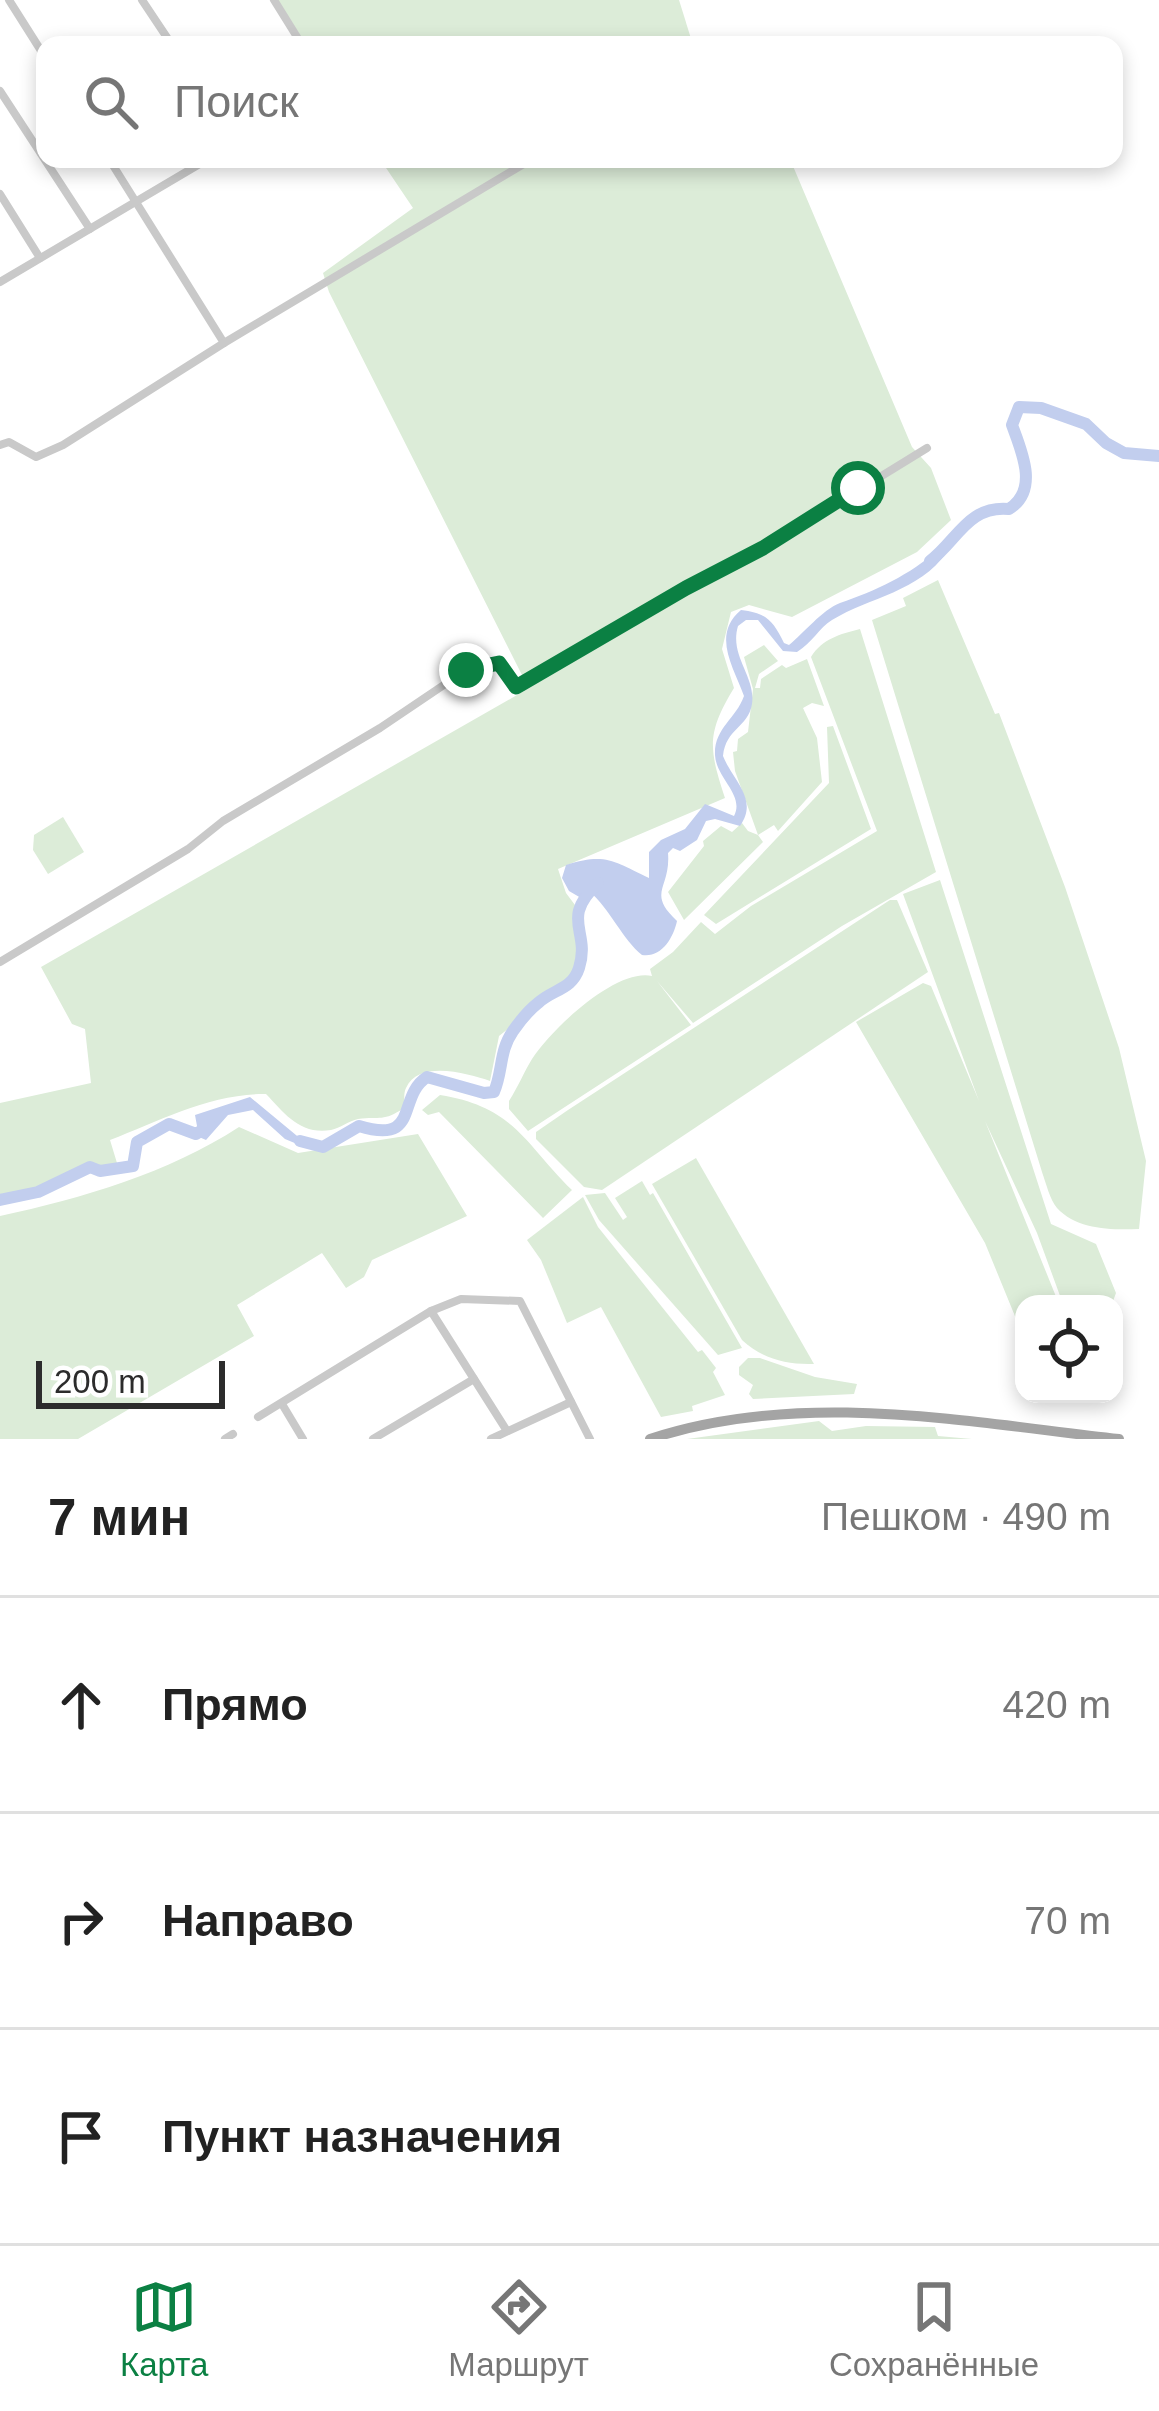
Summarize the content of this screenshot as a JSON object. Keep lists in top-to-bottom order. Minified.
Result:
{"scale_bar":"200 m","page":{"search":"Поиск","scale":"200 m","heading":["7 мин","Пешком · 490 m"],"list":[["Прямо","420 m"],["Направо","70 m"],"Пункт назначения"],"nav":["Карта","Маршрут","Сохранённые"]}}
